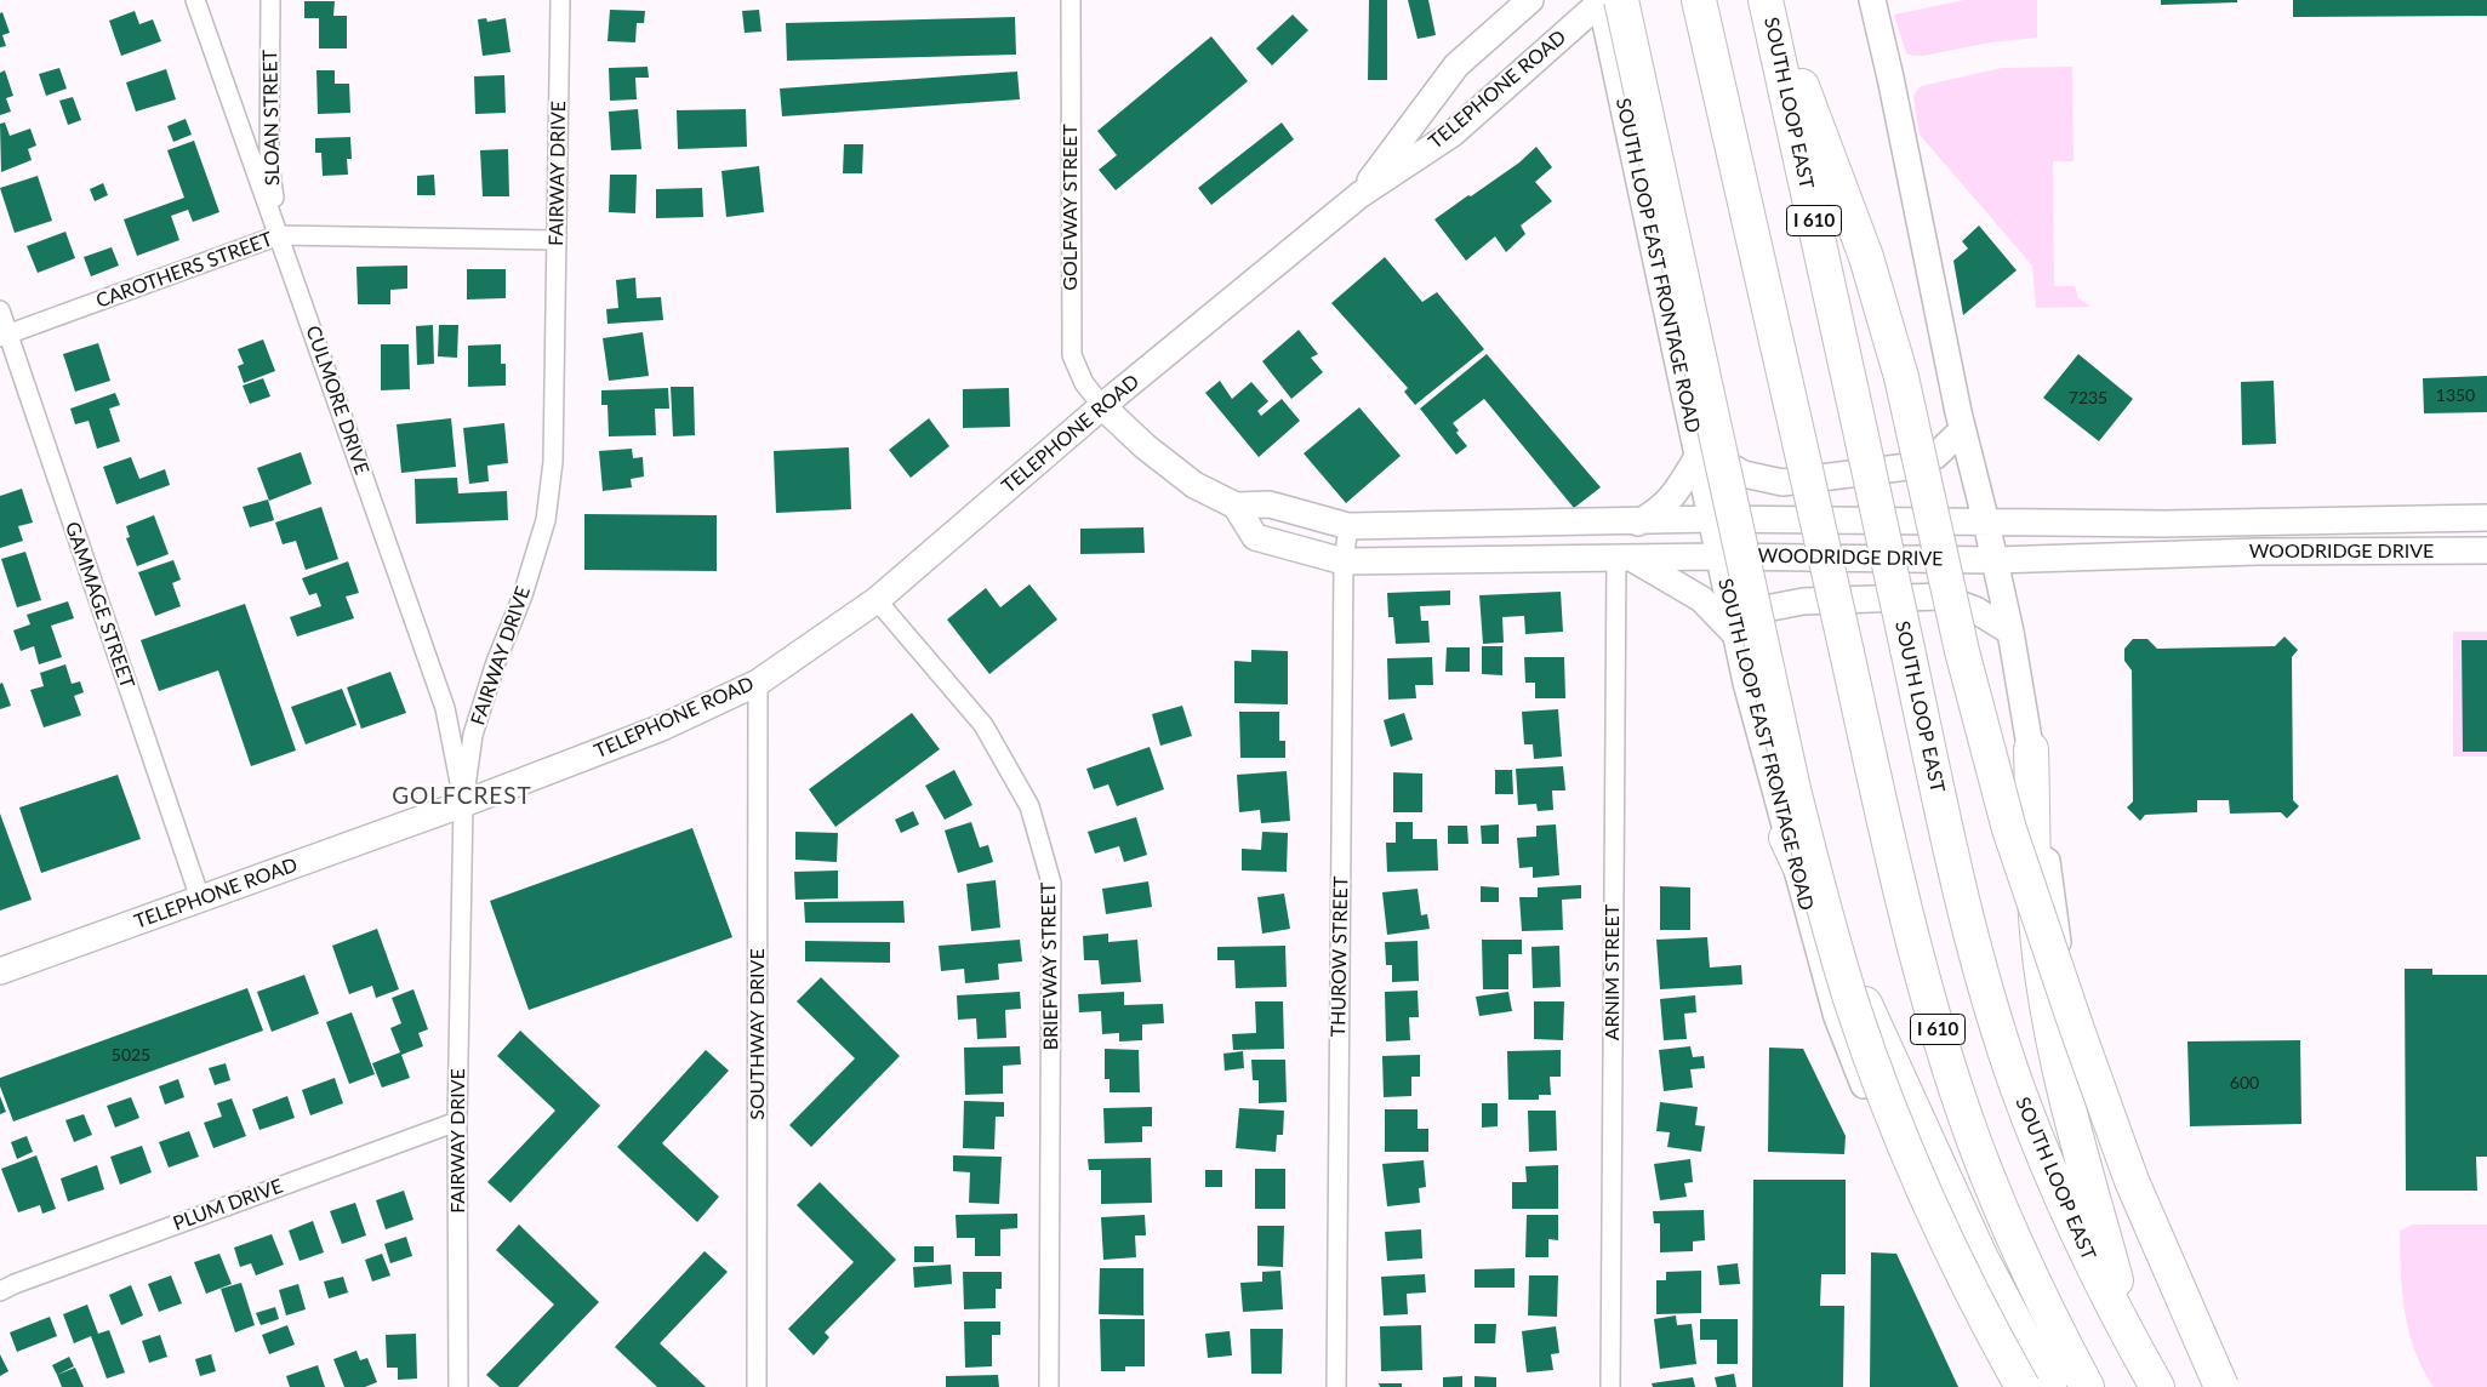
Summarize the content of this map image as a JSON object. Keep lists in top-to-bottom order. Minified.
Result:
{"streets":{"highway":["SOUTH LOOP EAST","I 610"],"main road":["TELEPHONE ROAD","SOUTH LOOP EAST FRONTAGE ROAD","WOODRIDGE DRIVE"],"street":["SLOAN STREET","FAIRWAY DRIVE","GOLFWAY STREET","CAROTHERS STREET","CULMORE DRIVE","GAMMAGE STREET","THUROW STREET","BRIEFWAY STREET","ARNIM STREET","SOUTHWAY DRIVE","PLUM DRIVE"]},"crossings":[["TELEPHONE ROAD","FAIRWAY DRIVE"],["TELEPHONE ROAD","GOLFWAY STREET"],["TELEPHONE ROAD","SOUTH LOOP EAST FRONTAGE ROAD"],["TELEPHONE ROAD","CULMORE DRIVE"],["TELEPHONE ROAD","WOODRIDGE DRIVE"],["TELEPHONE ROAD","GAMMAGE STREET"],["TELEPHONE ROAD","BRIEFWAY STREET"],["TELEPHONE ROAD","SOUTHWAY DRIVE"],["SLOAN STREET","CAROTHERS STREET"],["SLOAN STREET","CULMORE DRIVE"],["FAIRWAY DRIVE","CAROTHERS STREET"],["FAIRWAY DRIVE","CULMORE DRIVE"],["FAIRWAY DRIVE","PLUM DRIVE"],["GOLFWAY STREET","WOODRIDGE DRIVE"],["SOUTH LOOP EAST FRONTAGE ROAD","WOODRIDGE DRIVE"],["CAROTHERS STREET","CULMORE DRIVE"],["CAROTHERS STREET","GAMMAGE STREET"],["WOODRIDGE DRIVE","THUROW STREET"],["WOODRIDGE DRIVE","ARNIM STREET"]],"districts":["GOLFCREST"],"house_numbers":["1350","7235","5025","600"]}
